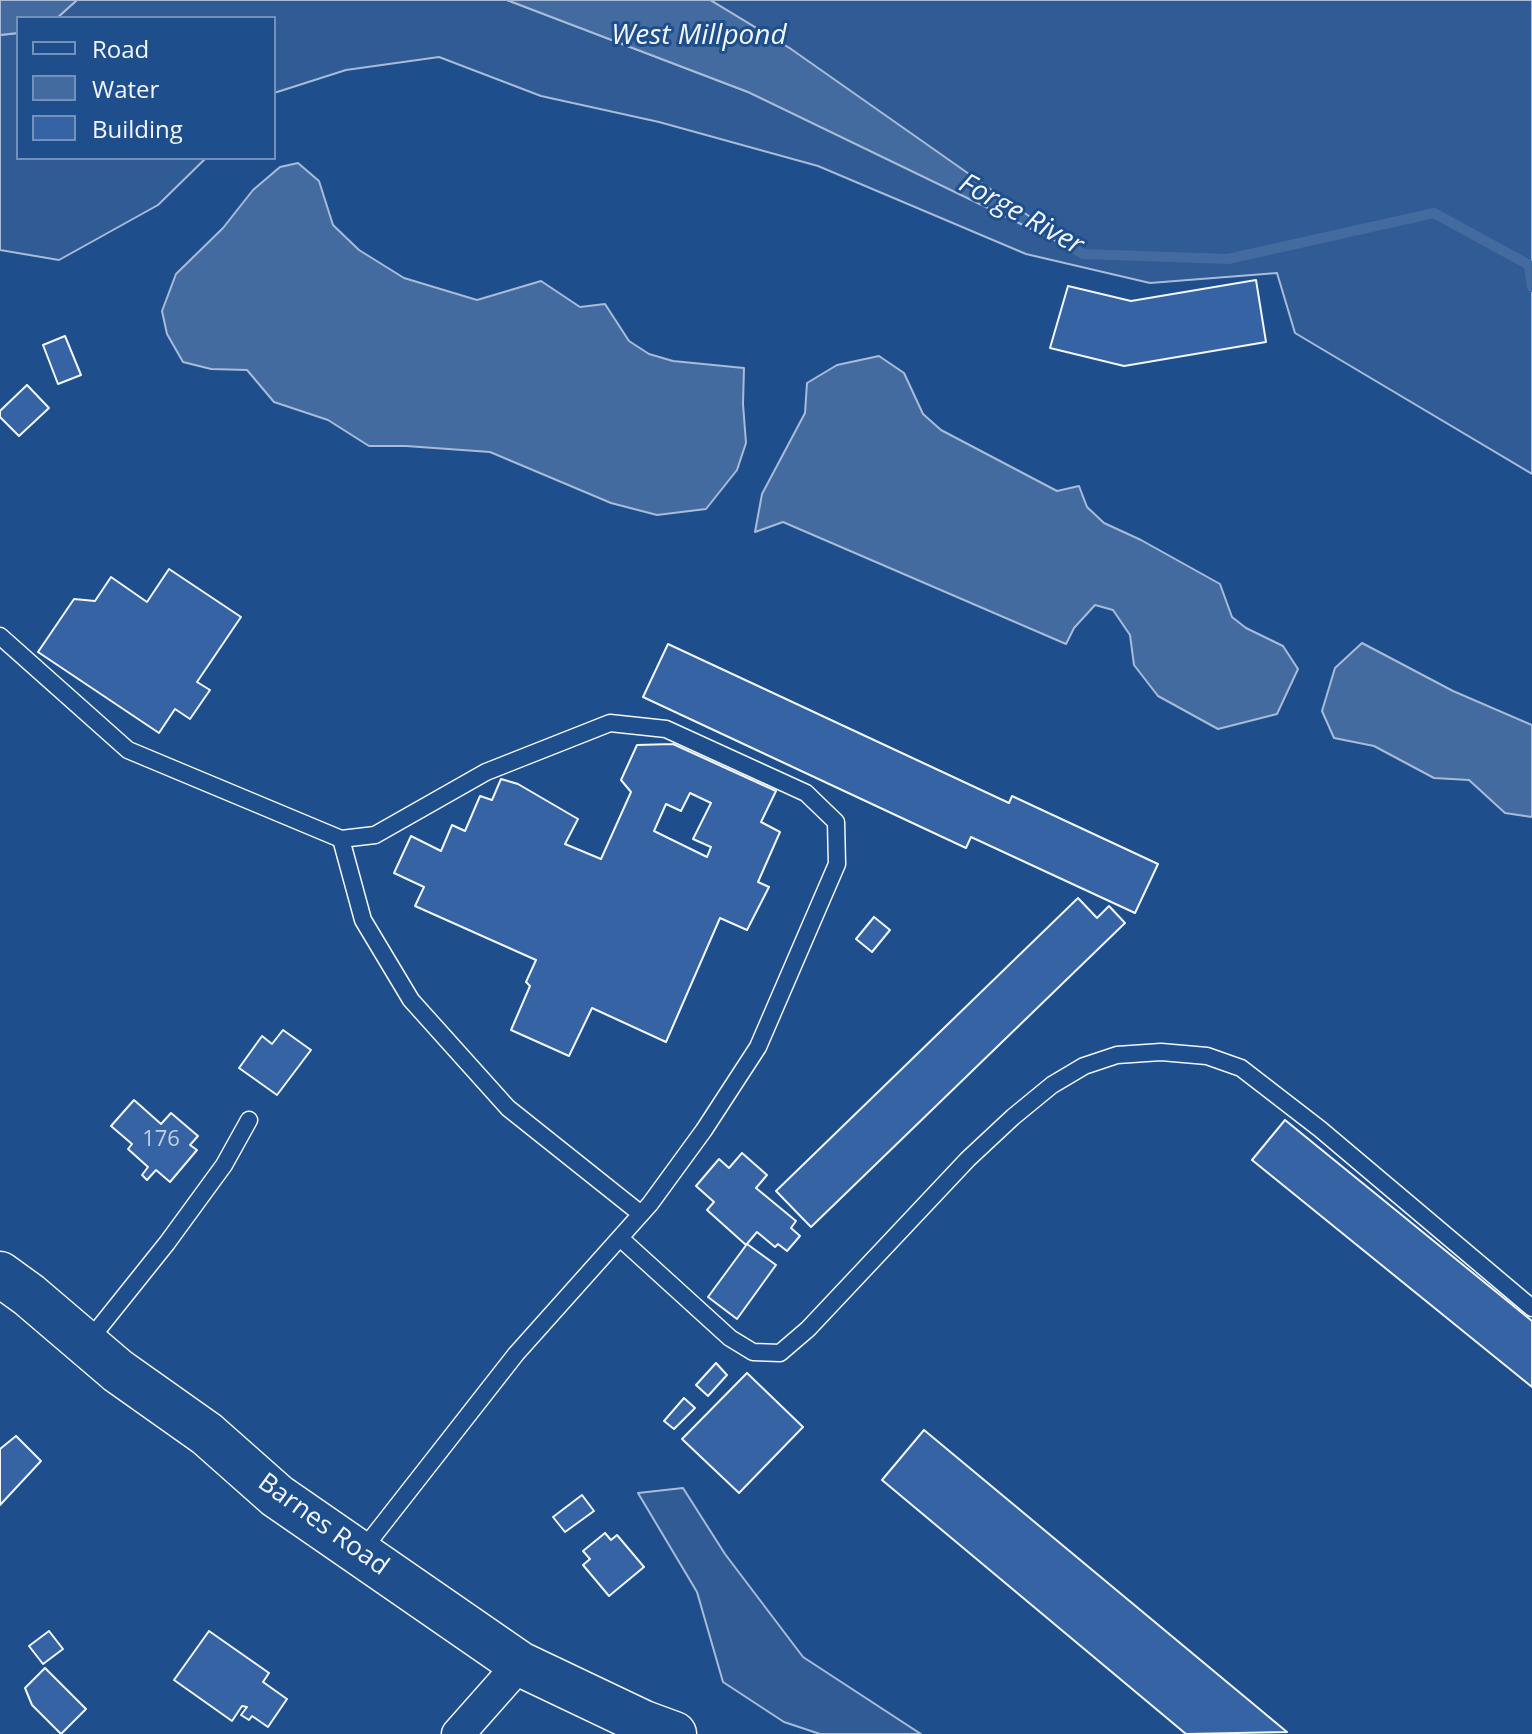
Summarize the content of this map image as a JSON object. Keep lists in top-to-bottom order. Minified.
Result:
{"streets":{"street":["Barnes Road"]},"water":["West Millpond","Forge River"],"house_numbers":["176"],"legend":["Road","Water","Building"]}
